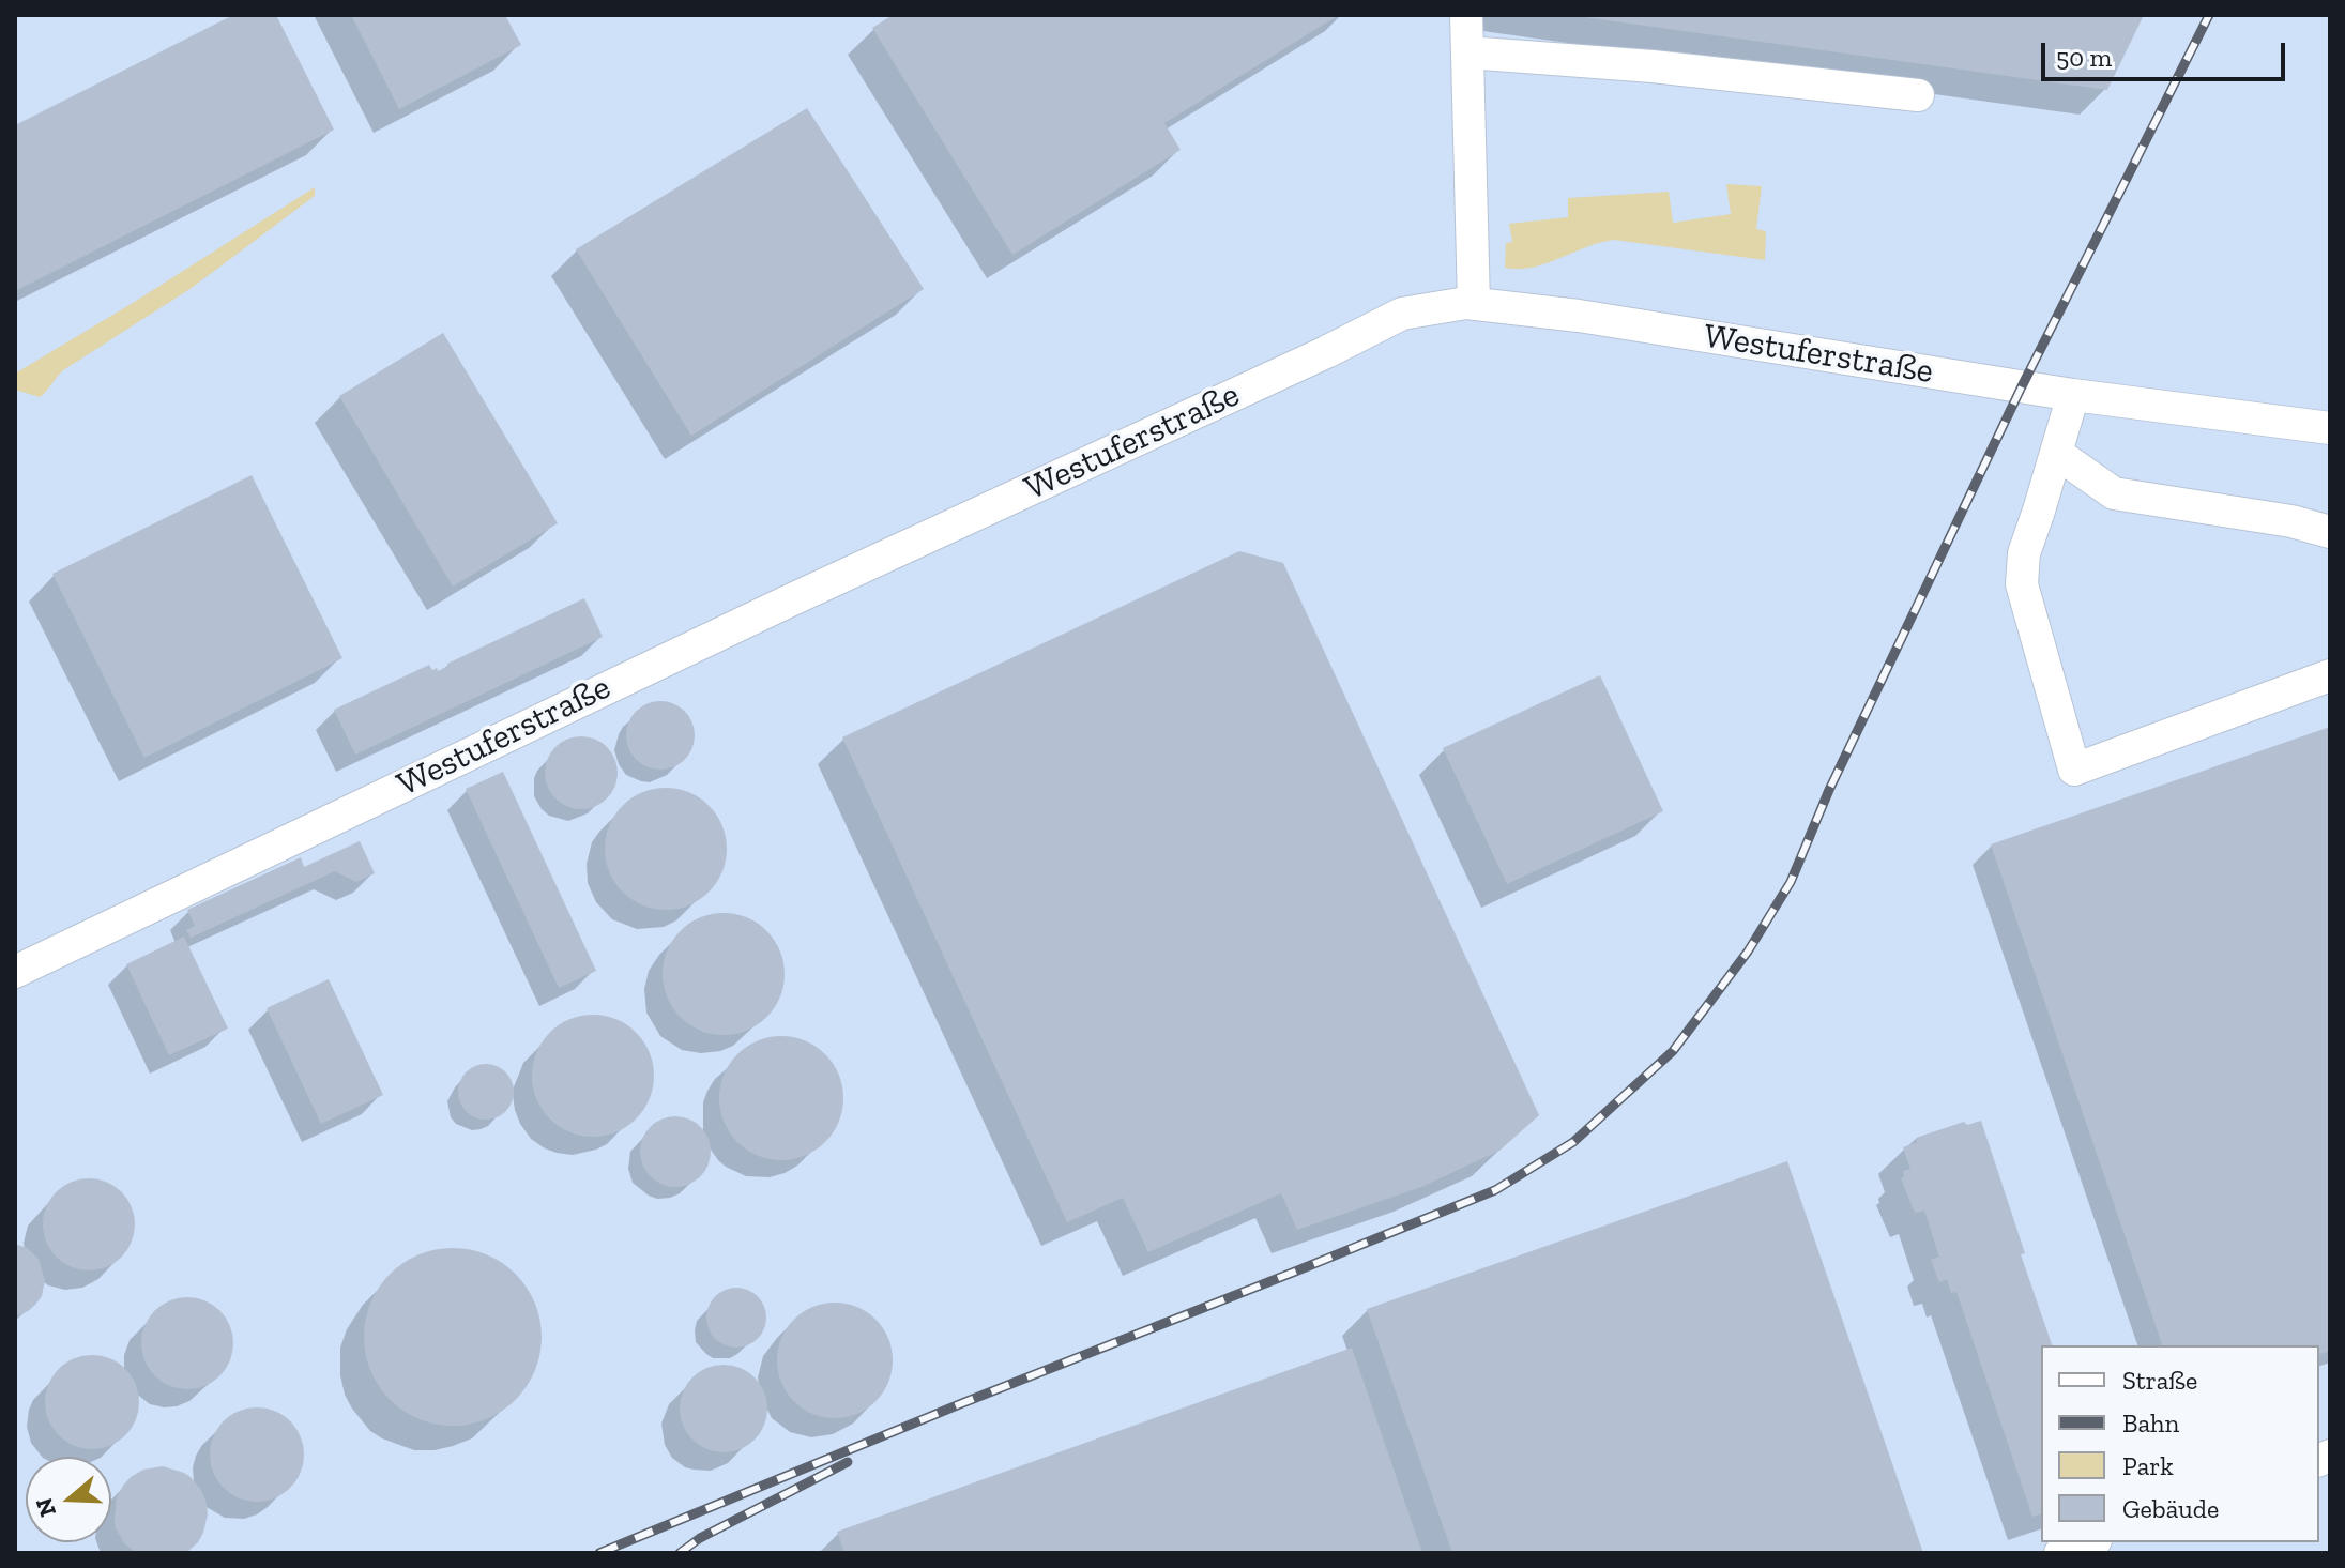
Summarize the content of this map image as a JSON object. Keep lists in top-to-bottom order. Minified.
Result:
{"streets":{"lane":["Westuferstraße"]},"legend":["Straße","Bahn","Park","Gebäude"],"scale_bar":"50 m","north":"left"}
